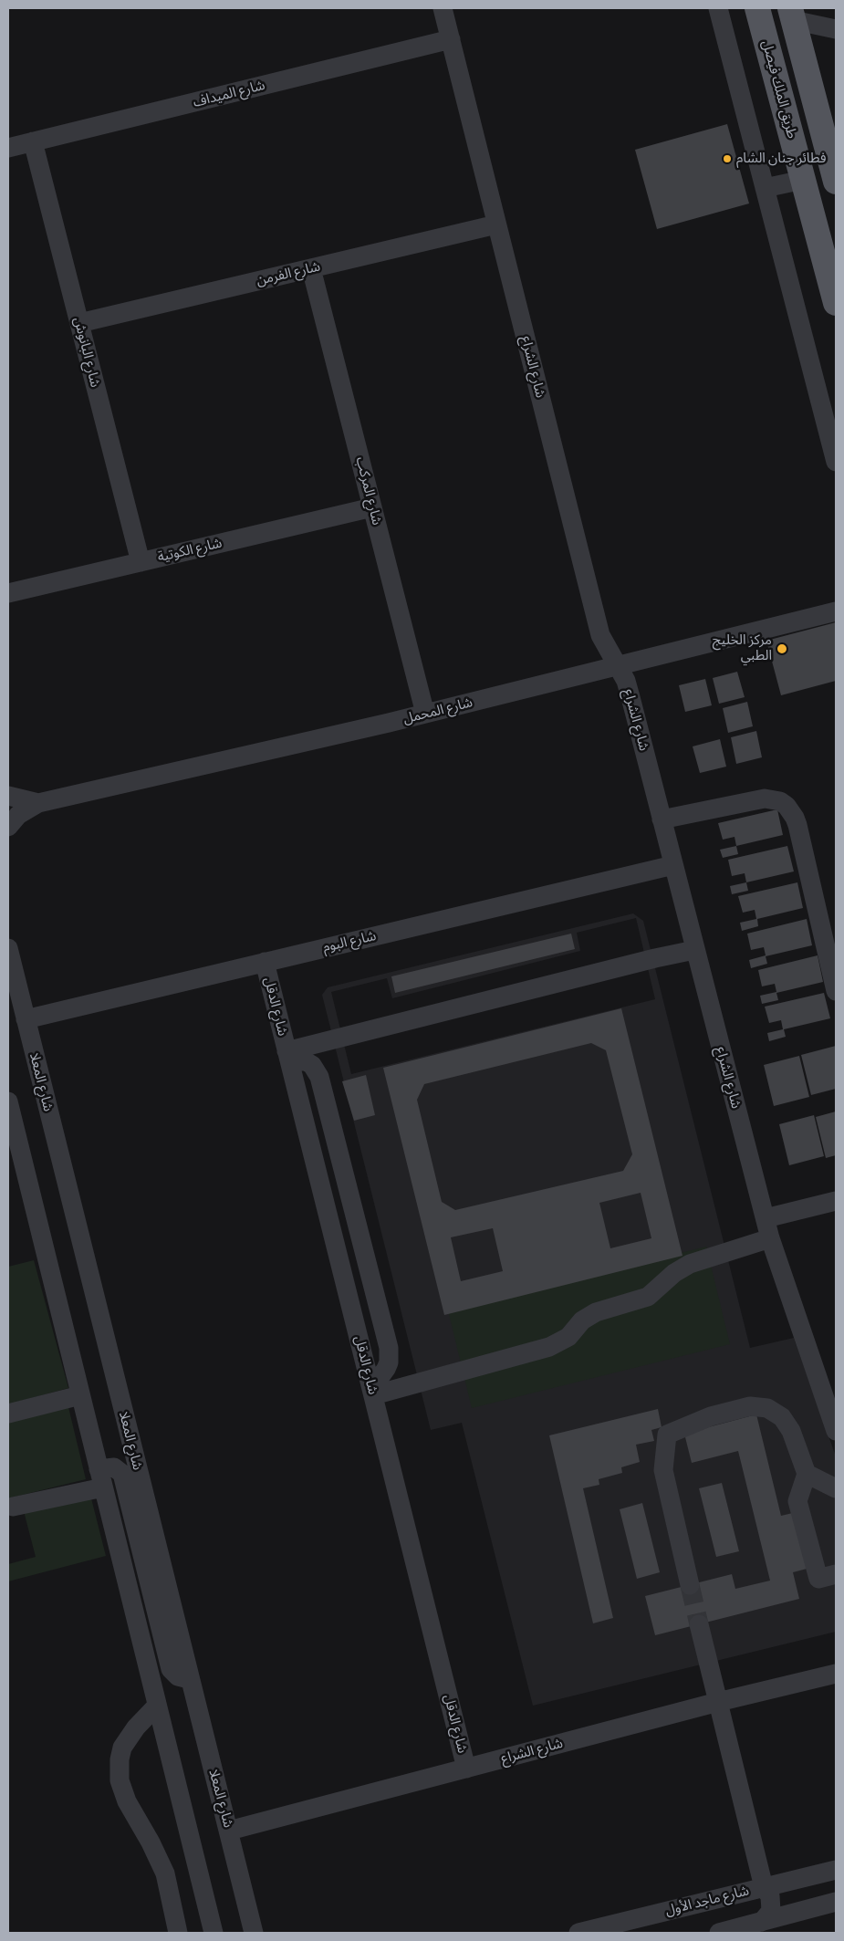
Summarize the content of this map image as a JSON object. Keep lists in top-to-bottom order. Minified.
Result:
{"streets":{"main road":["طريق الملك فيصل"],"street":["شارع الميداف","شارع الفرمن","شارع البانوش","شارع الشراع","شارع المركب","شارع الكوتية","شارع المحمل","شارع البوم","شارع الدقل","شارع المعلا","شارع ماجد الأول"]},"crossings":[["شارع الميداف","شارع البانوش"],["شارع الميداف","شارع الشراع"],["شارع الفرمن","شارع البانوش"],["شارع الفرمن","شارع الشراع"],["شارع الفرمن","شارع المركب"],["شارع البانوش","شارع الكوتية"],["شارع الشراع","شارع المحمل"],["شارع الشراع","شارع البوم"],["شارع الشراع","شارع الدقل"],["شارع الشراع","شارع المعلا"],["شارع المركب","شارع الكوتية"],["شارع المركب","شارع المحمل"],["شارع البوم","شارع الدقل"],["شارع البوم","شارع المعلا"]],"places":["فطائر جنان الشام","مركز الخليج الطبي"]}
